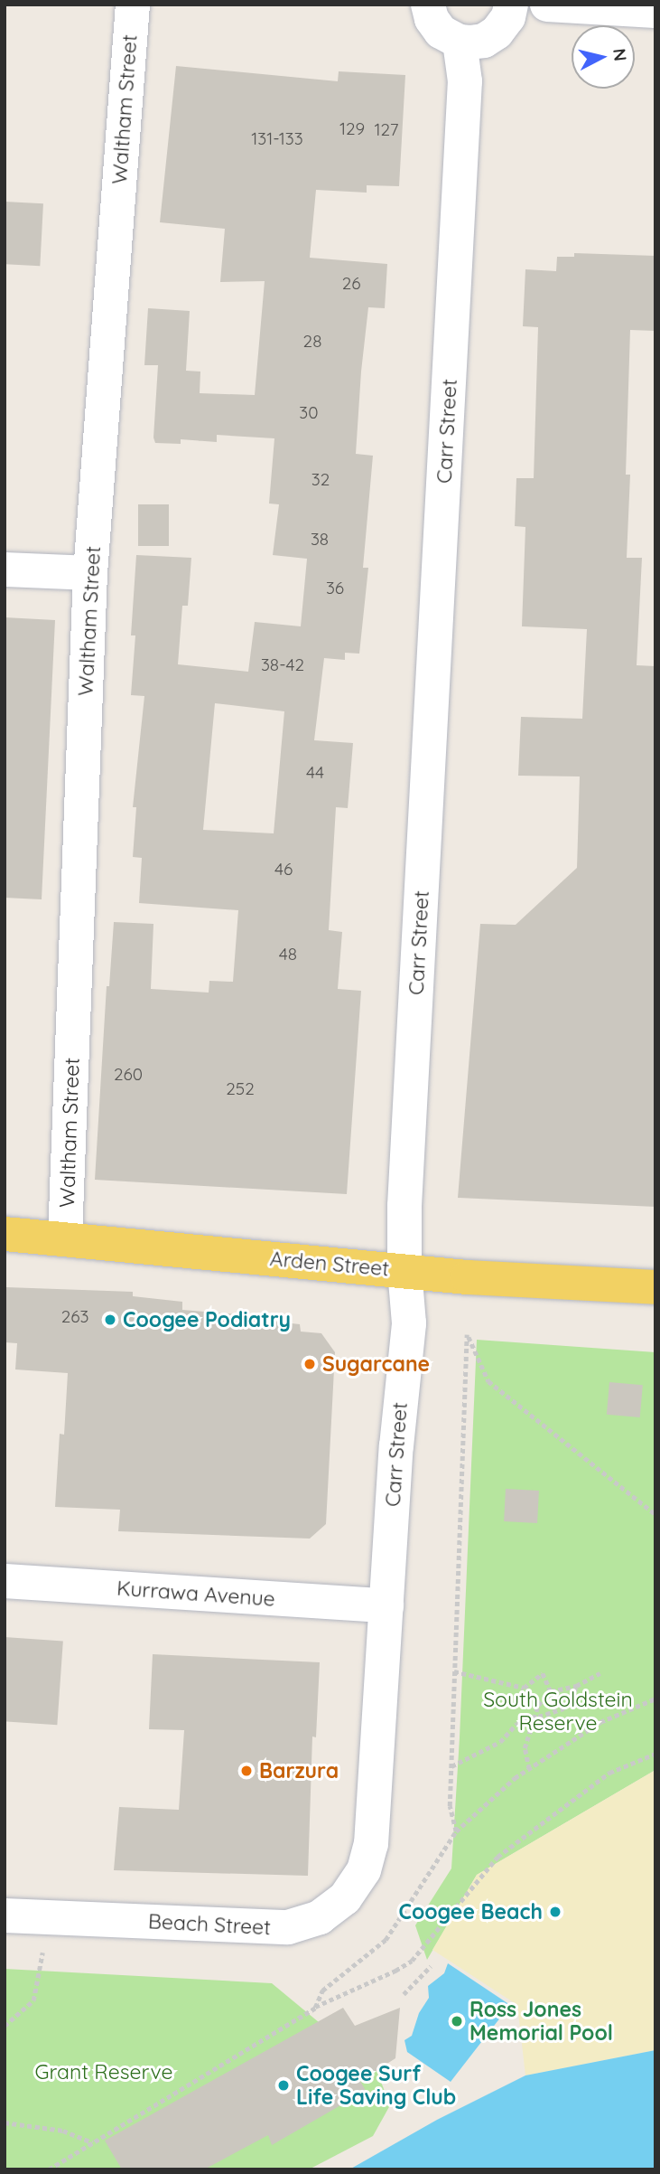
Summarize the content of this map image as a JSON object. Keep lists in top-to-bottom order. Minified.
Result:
{"streets":{"main road":["Arden Street"],"street":["Waltham Street","Carr Street","Kurrawa Avenue","Beach Street"]},"crossings":[["Waltham Street","Arden Street"],["Carr Street","Arden Street"],["Carr Street","Kurrawa Avenue"],["Carr Street","Beach Street"]],"parks":["South Goldstein Reserve","Grant Reserve"],"places":["Coogee Podiatry","Sugarcane","Barzura","Coogee Beach","Ross Jones Memorial Pool","Coogee Surf Life Saving Club"],"house_numbers":["129","127","131-133","26","28","30","32","38","36","38-42","44","46","48","260","252","263"],"north":"right"}
